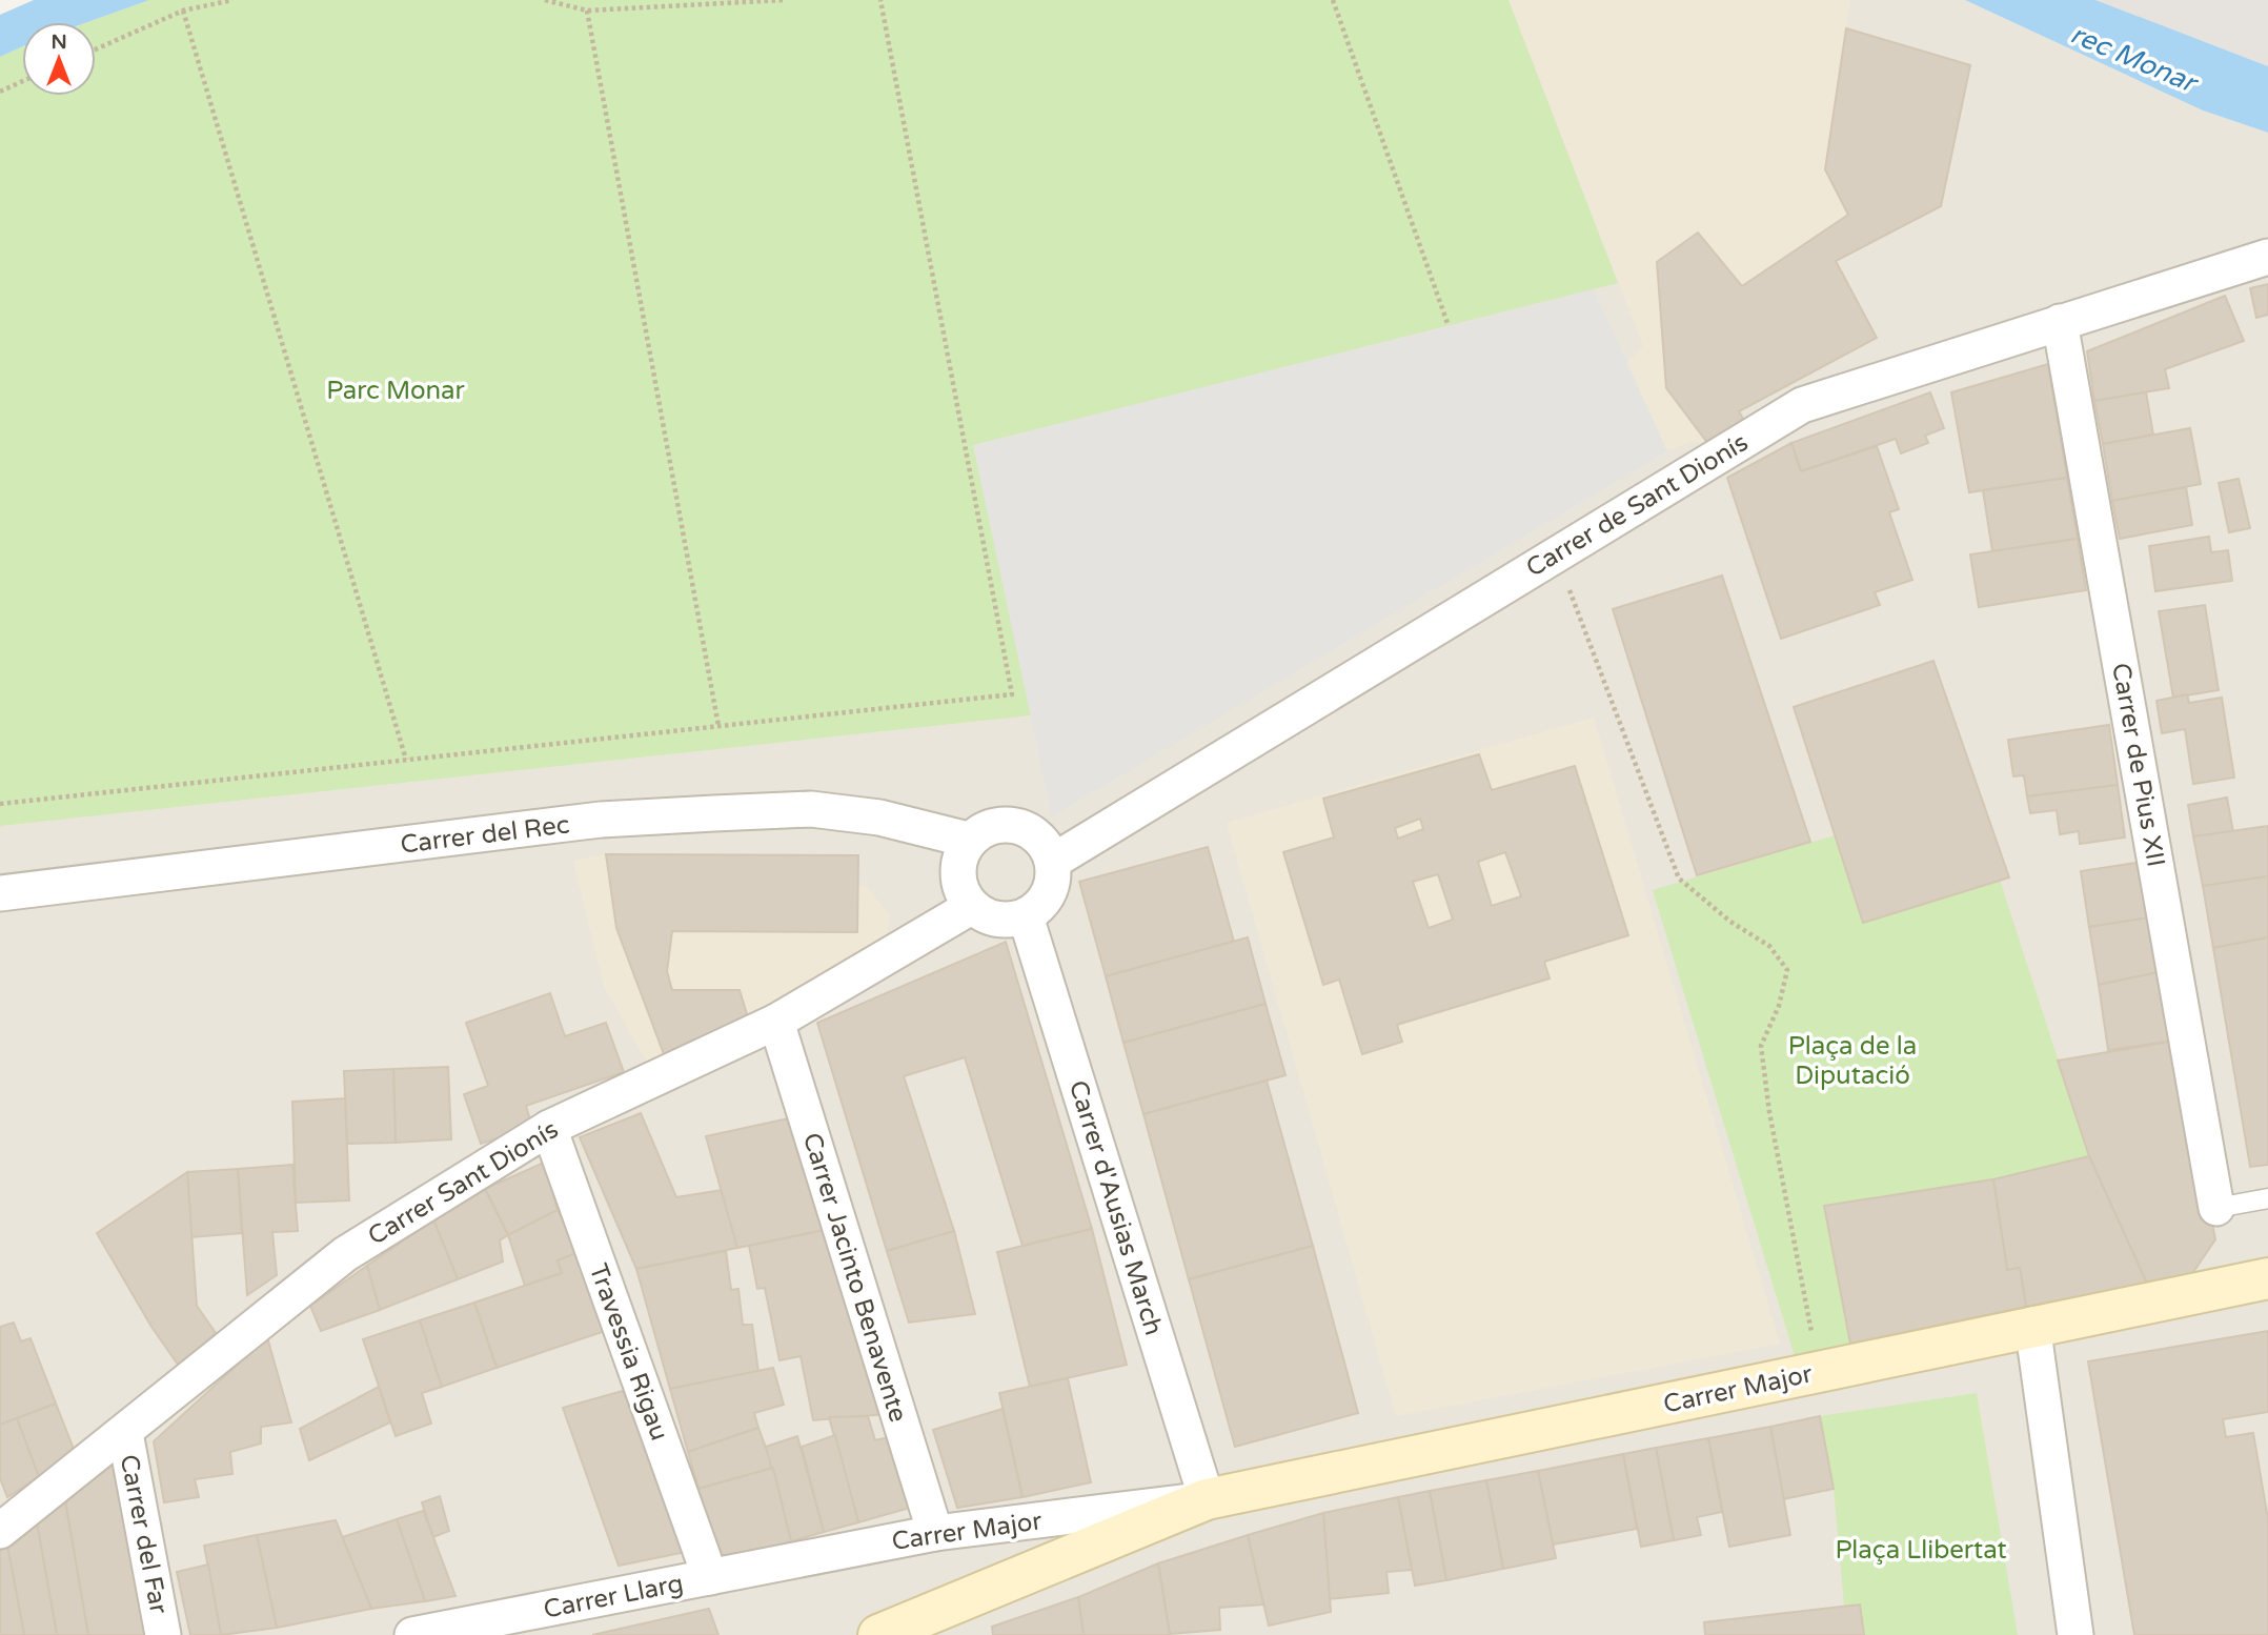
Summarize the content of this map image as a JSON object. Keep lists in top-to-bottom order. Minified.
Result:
{"streets":{"street":["Carrer de Sant Dionís","Carrer de Pius XII","Carrer del Rec","Carrer Sant Dionís","Carrer d'Ausias March","Carrer Jacinto Benavente","Travessia Rigau","Carrer Major","Carrer del Far","Carrer Llarg"]},"crossings":[["Carrer de Sant Dionís","Carrer de Pius XII"],["Carrer de Sant Dionís","Carrer del Rec"],["Carrer de Sant Dionís","Carrer Sant Dionís"],["Carrer de Sant Dionís","Carrer d'Ausias March"],["Carrer del Rec","Carrer Sant Dionís"],["Carrer del Rec","Carrer d'Ausias March"],["Carrer Sant Dionís","Carrer d'Ausias March"],["Carrer Sant Dionís","Carrer Jacinto Benavente"],["Carrer Sant Dionís","Travessia Rigau"],["Carrer Sant Dionís","Carrer del Far"],["Carrer d'Ausias March","Carrer Major"],["Carrer Jacinto Benavente","Carrer Major"],["Travessia Rigau","Carrer Major"],["Travessia Rigau","Carrer Llarg"],["Carrer Major","Carrer Llarg"]],"water":["rec Monar"],"parks":["Parc Monar","Plaça de la Diputació","Plaça Llibertat"],"north":"top"}
